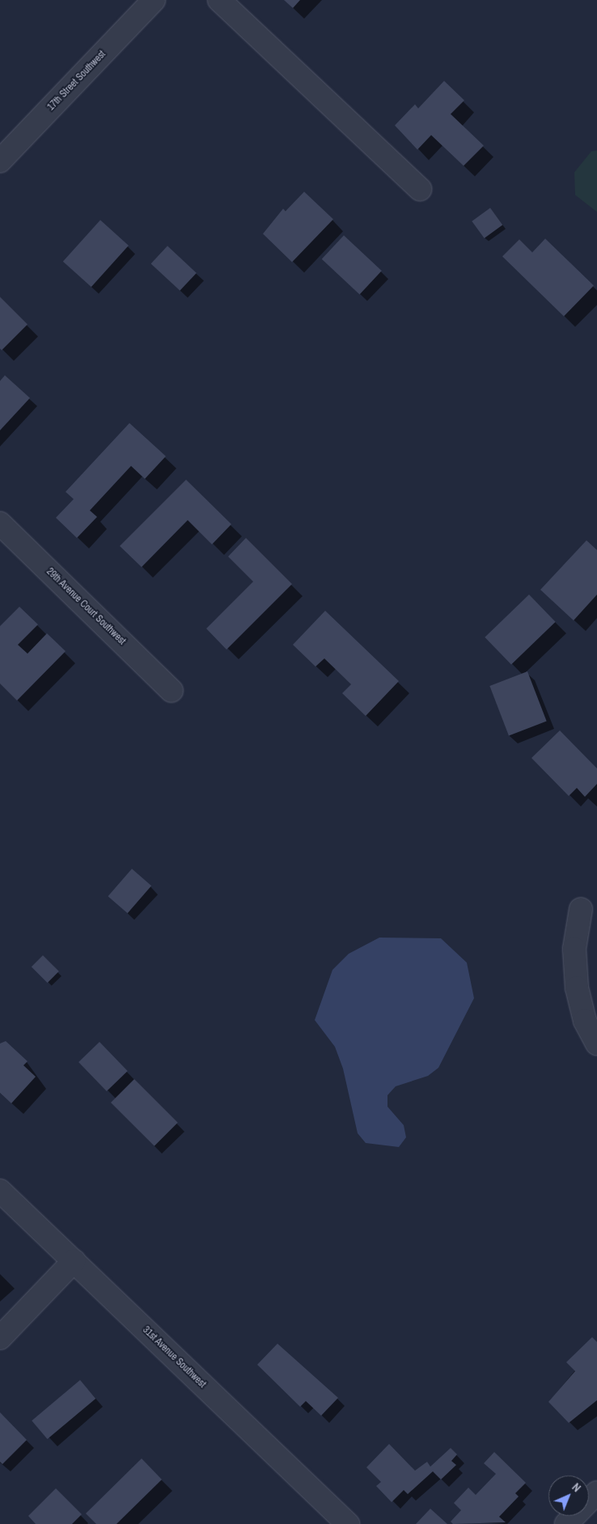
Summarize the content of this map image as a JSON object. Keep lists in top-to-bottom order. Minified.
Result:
{"streets":{"street":["17th Street Southwest","29th Avenue Court Southwest","31st Avenue Southwest"]},"north":"top right"}
